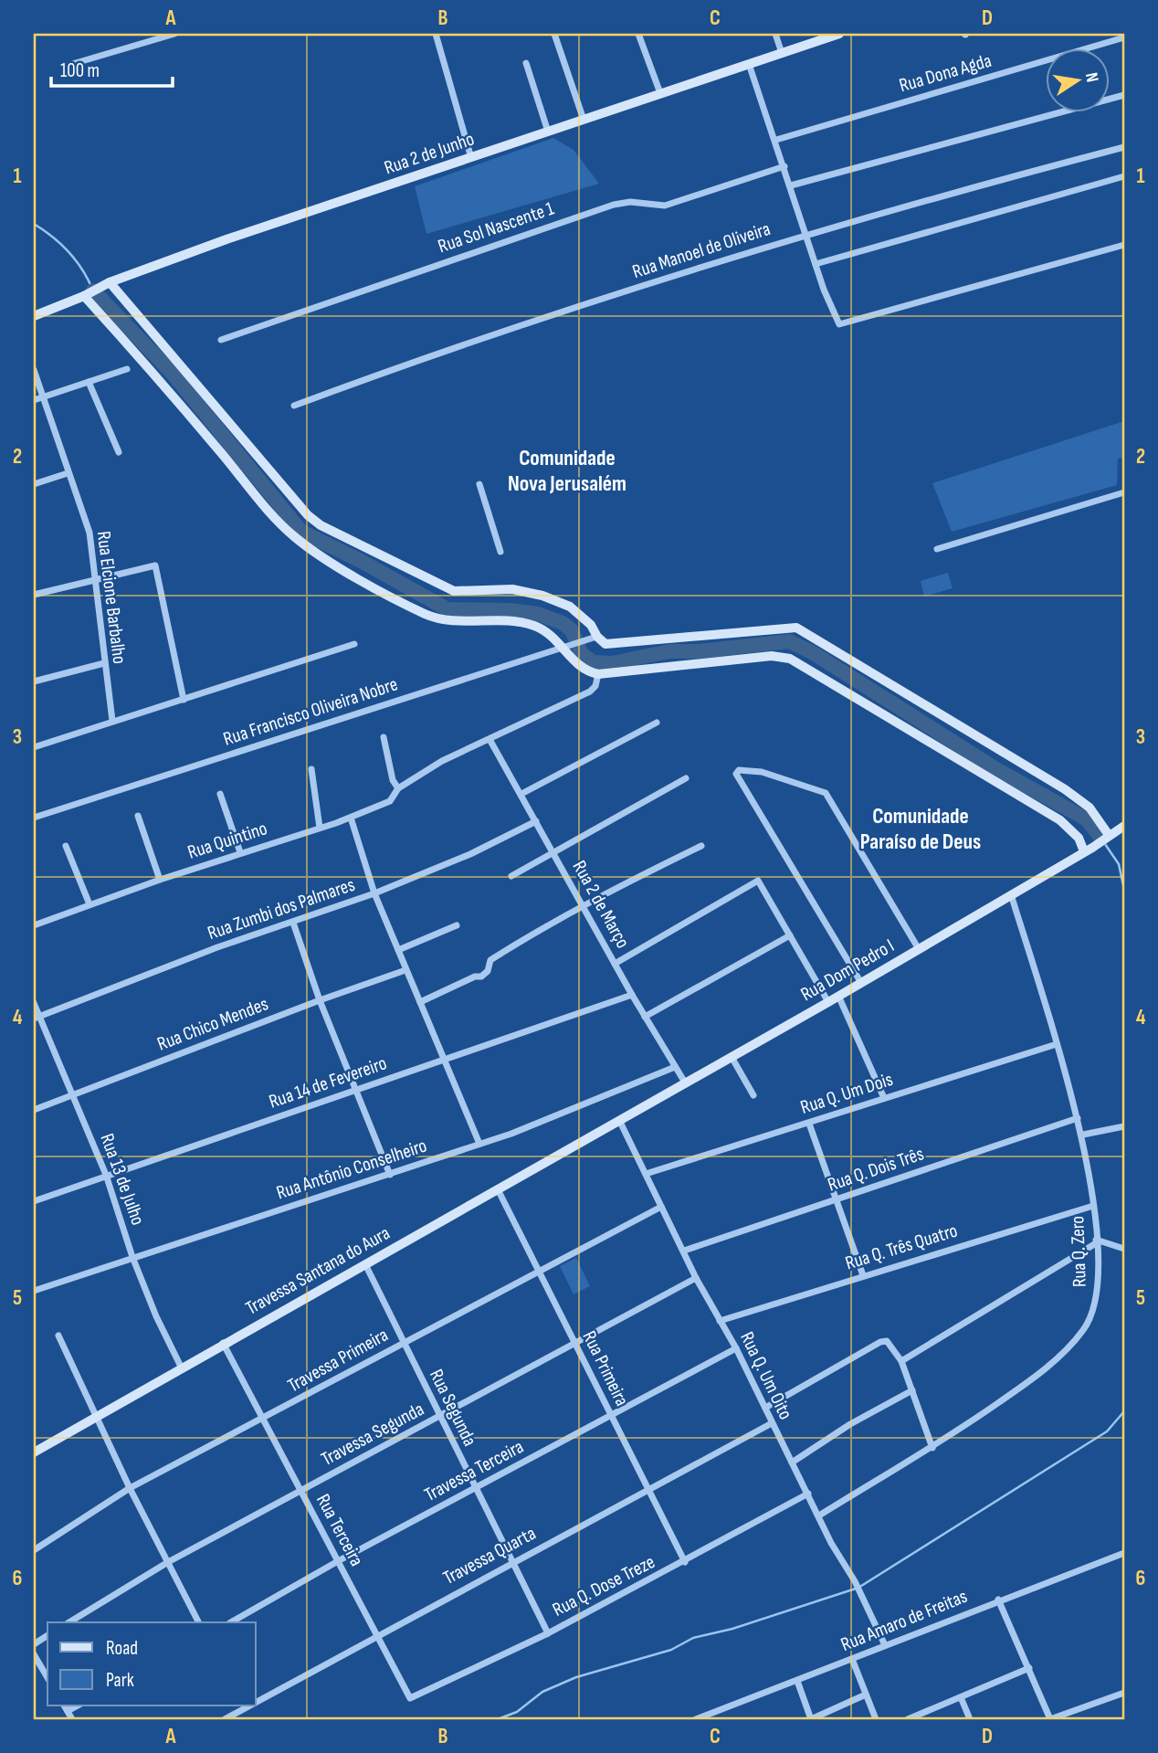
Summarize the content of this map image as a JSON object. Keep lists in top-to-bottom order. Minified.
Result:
{"streets":{"street":["Rua Dona Agda","Rua 2 de Junho","Rua Sol Nascente 1","Rua Manoel de Oliveira","Rua Elcione Barbalho","Rua Francisco Oliveira Nobre","Rua Quintino","Rua 2 de Março","Rua Zumbi dos Palmares","Rua Dom Pedro I","Rua Chico Mendes","Rua 14 de Fevereiro","Rua Q. Um Dois","Rua Antônio Conselheiro","Rua Q. Dois Três","Rua 13 de Julho","Rua Q. Três Quatro","Rua Q. Zero","Travessa Santana do Aura","Travessa Primeira","Rua Primeira","Rua Q. Um Oito","Rua Segunda","Travessa Segunda","Travessa Terceira","Rua Terceira","Travessa Quarta","Rua Q. Dose Treze","Rua Amaro de Freitas"]},"crossings":[["Rua Quintino","Rua 2 de Março"],["Rua 2 de Março","Rua Zumbi dos Palmares"],["Rua 2 de Março","Rua Dom Pedro I"],["Rua 2 de Março","Rua 14 de Fevereiro"],["Rua 2 de Março","Rua Antônio Conselheiro"],["Rua Zumbi dos Palmares","Rua 13 de Julho"],["Rua Dom Pedro I","Rua Q. Zero"],["Rua Dom Pedro I","Travessa Santana do Aura"],["Rua Dom Pedro I","Rua Q. Um Oito"],["Rua Chico Mendes","Rua 13 de Julho"],["Rua 14 de Fevereiro","Rua 13 de Julho"],["Rua Q. Um Dois","Rua Q. Zero"],["Rua Q. Um Dois","Rua Q. Um Oito"],["Rua Antônio Conselheiro","Rua 13 de Julho"],["Rua Q. Dois Três","Rua Q. Zero"],["Rua Q. Dois Três","Rua Q. Um Oito"],["Rua 13 de Julho","Travessa Santana do Aura"],["Rua Q. Três Quatro","Rua Q. Zero"],["Rua Q. Três Quatro","Rua Q. Um Oito"],["Rua Q. Zero","Rua Q. Um Oito"],["Travessa Santana do Aura","Rua Primeira"],["Travessa Santana do Aura","Rua Q. Um Oito"],["Travessa Santana do Aura","Rua Segunda"],["Travessa Santana do Aura","Rua Terceira"],["Travessa Primeira","Rua Primeira"],["Travessa Primeira","Rua Q. Um Oito"],["Travessa Primeira","Rua Segunda"],["Travessa Primeira","Rua Terceira"],["Rua Primeira","Travessa Segunda"],["Rua Primeira","Travessa Terceira"],["Rua Primeira","Travessa Quarta"],["Rua Primeira","Rua Q. Dose Treze"],["Rua Q. Um Oito","Travessa Segunda"],["Rua Q. Um Oito","Travessa Terceira"],["Rua Q. Um Oito","Travessa Quarta"],["Rua Q. Um Oito","Rua Q. Dose Treze"],["Rua Q. Um Oito","Rua Amaro de Freitas"],["Rua Segunda","Travessa Segunda"],["Rua Segunda","Travessa Terceira"],["Rua Segunda","Travessa Quarta"],["Rua Segunda","Rua Q. Dose Treze"],["Travessa Segunda","Rua Terceira"],["Travessa Terceira","Rua Terceira"],["Rua Terceira","Travessa Quarta"],["Rua Terceira","Rua Q. Dose Treze"]],"districts":["Comunidade Nova Jerusalém","Comunidade Paraíso de Deus"],"legend":["Road","Park"],"scale_bar":"100 m","north":"right","grid":{"columns":["A","B","C","D"],"rows":["1","2","3","4","5","6"]}}
